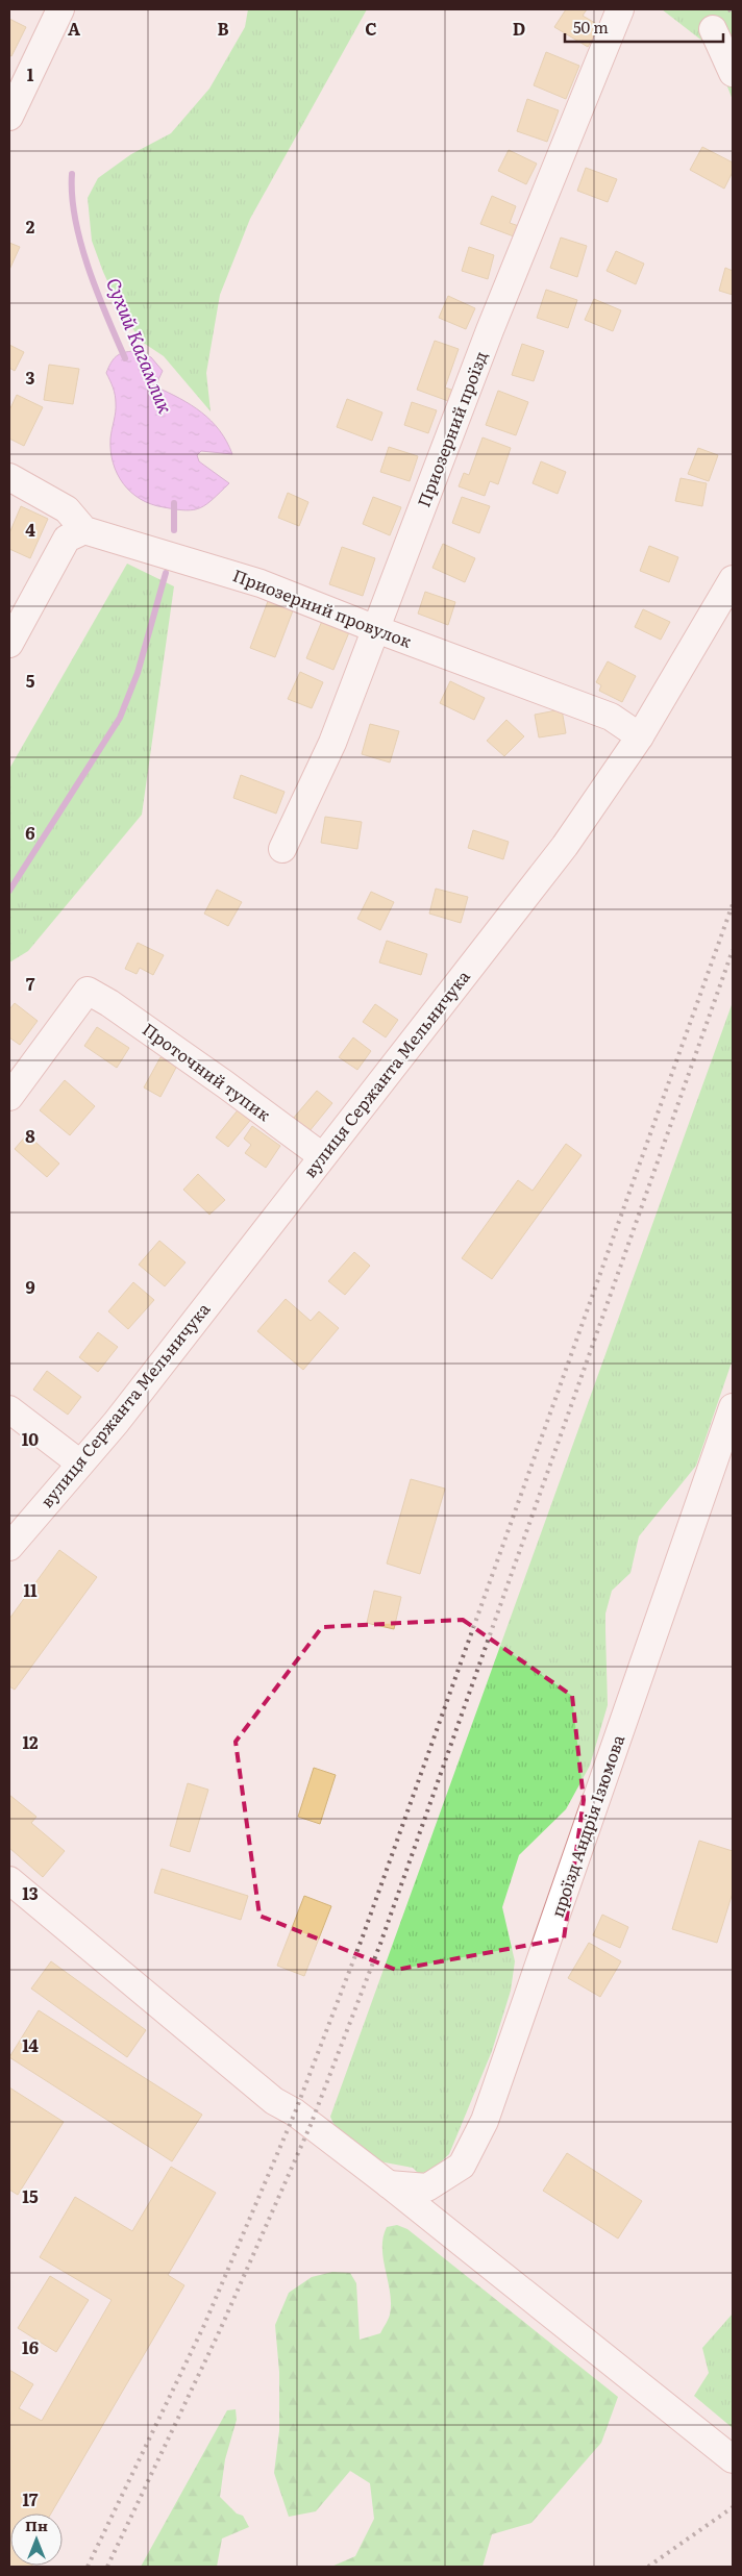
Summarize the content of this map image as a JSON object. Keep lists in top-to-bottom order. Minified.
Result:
{"streets":{"street":["Приозерний проїзд","Приозерний провулок","Проточний тупик","вулиця Сержанта Мельничука","проїзд Андрія Ізюмова"]},"crossings":[["Приозерний проїзд","Приозерний провулок"],["Приозерний провулок","вулиця Сержанта Мельничука"],["Проточний тупик","вулиця Сержанта Мельничука"]],"water":["Сухий Кагамлик"],"scale_bar":"50 m","north":"top","grid":{"columns":["A","B","C","D"],"rows":["1","2","3","4","5","6","7","8","9","10","11","12","13","14","15","16","17"]}}
